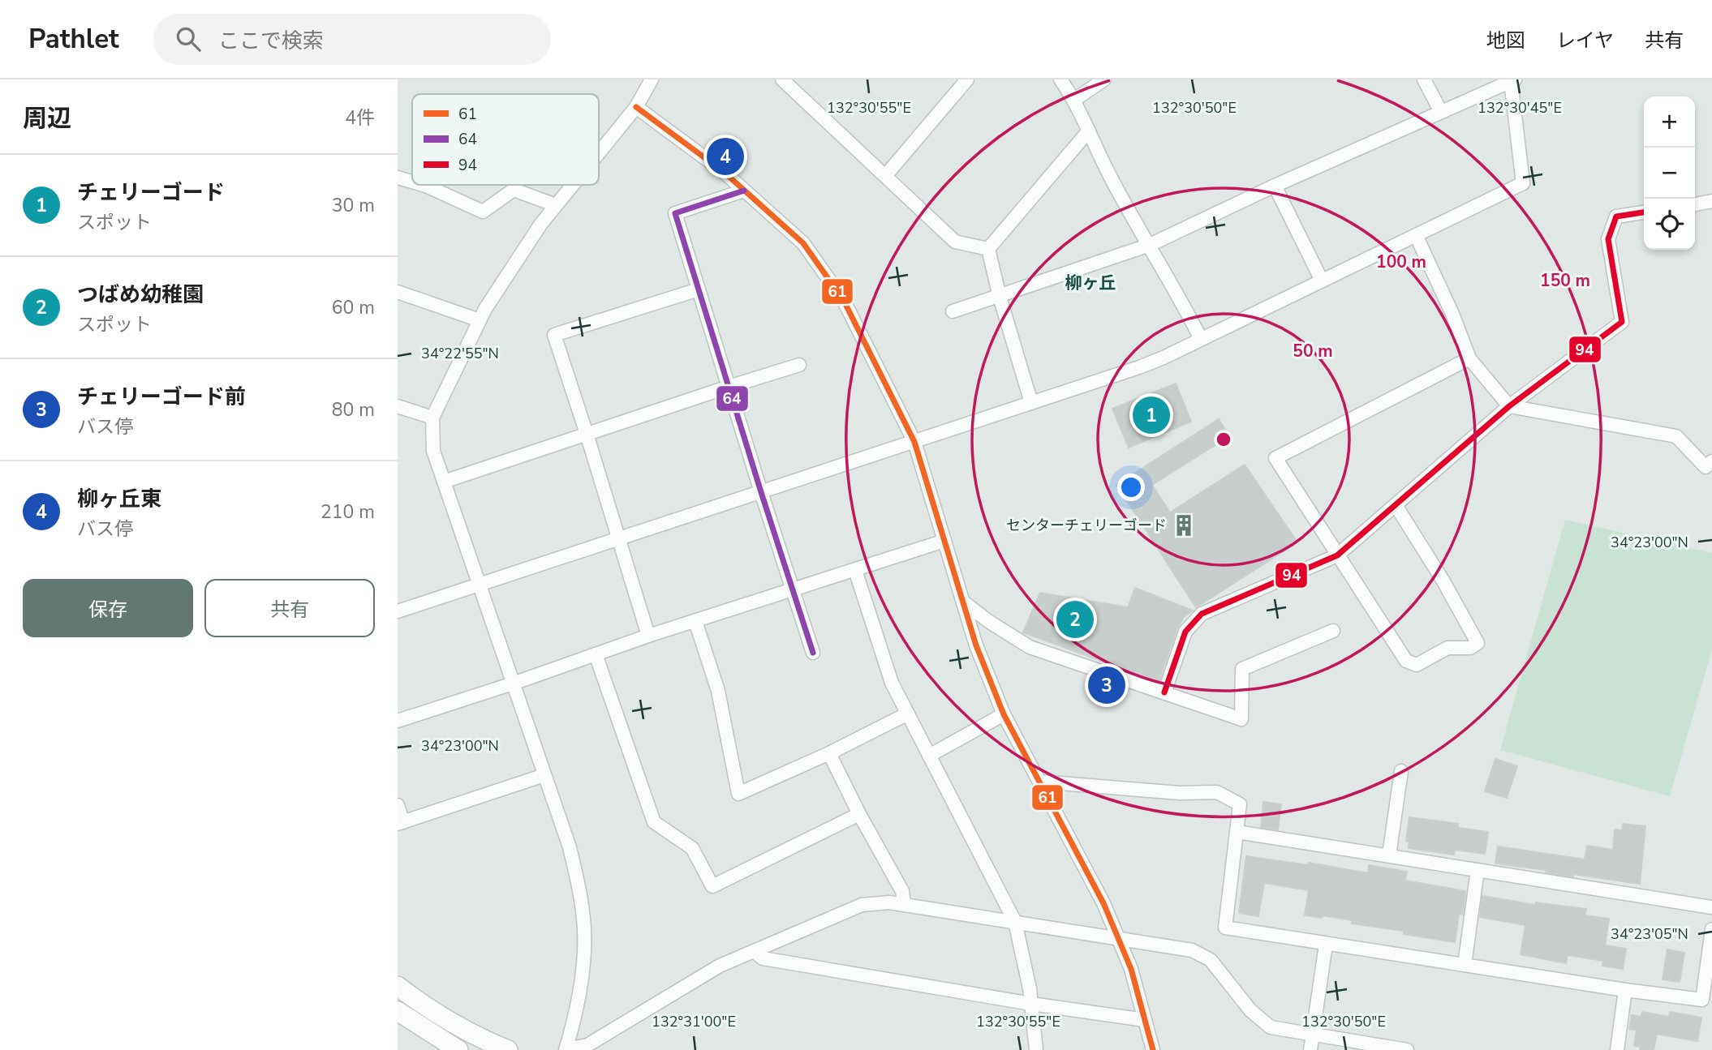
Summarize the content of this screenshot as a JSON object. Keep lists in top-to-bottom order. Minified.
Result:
{"districts":["柳ヶ丘"],"places":{"building":["センターチェリーゴード"]},"lines":["transit line 61","transit line 64","transit line 94"],"legend":["61","64","94"],"page":{"header":"Pathlet","search":"ここで検索","nav":["地図","レイヤ","共有"],"heading":["周辺","4件"],"map_buttons":["+","−"],"pins":["4","1","2","3"],"list":[{"mark":"1","name":"チェリーゴード","note":"スポット","value":"30 m"},{"mark":"2","name":"つばめ幼稚園","note":"スポット","value":"60 m"},{"mark":"3","name":"チェリーゴード前","note":"バス停","value":"80 m"},{"mark":"4","name":"柳ヶ丘東","note":"バス停","value":"210 m"}],"buttons":["保存","共有"]},"coordinates":["132°30'55\"E","132°30'50\"E","132°30'45\"E","34°22'55\"N","34°23'00\"N","34°23'05\"N","132°31'00\"E"],"rings":["100 m","150 m","50 m"]}
